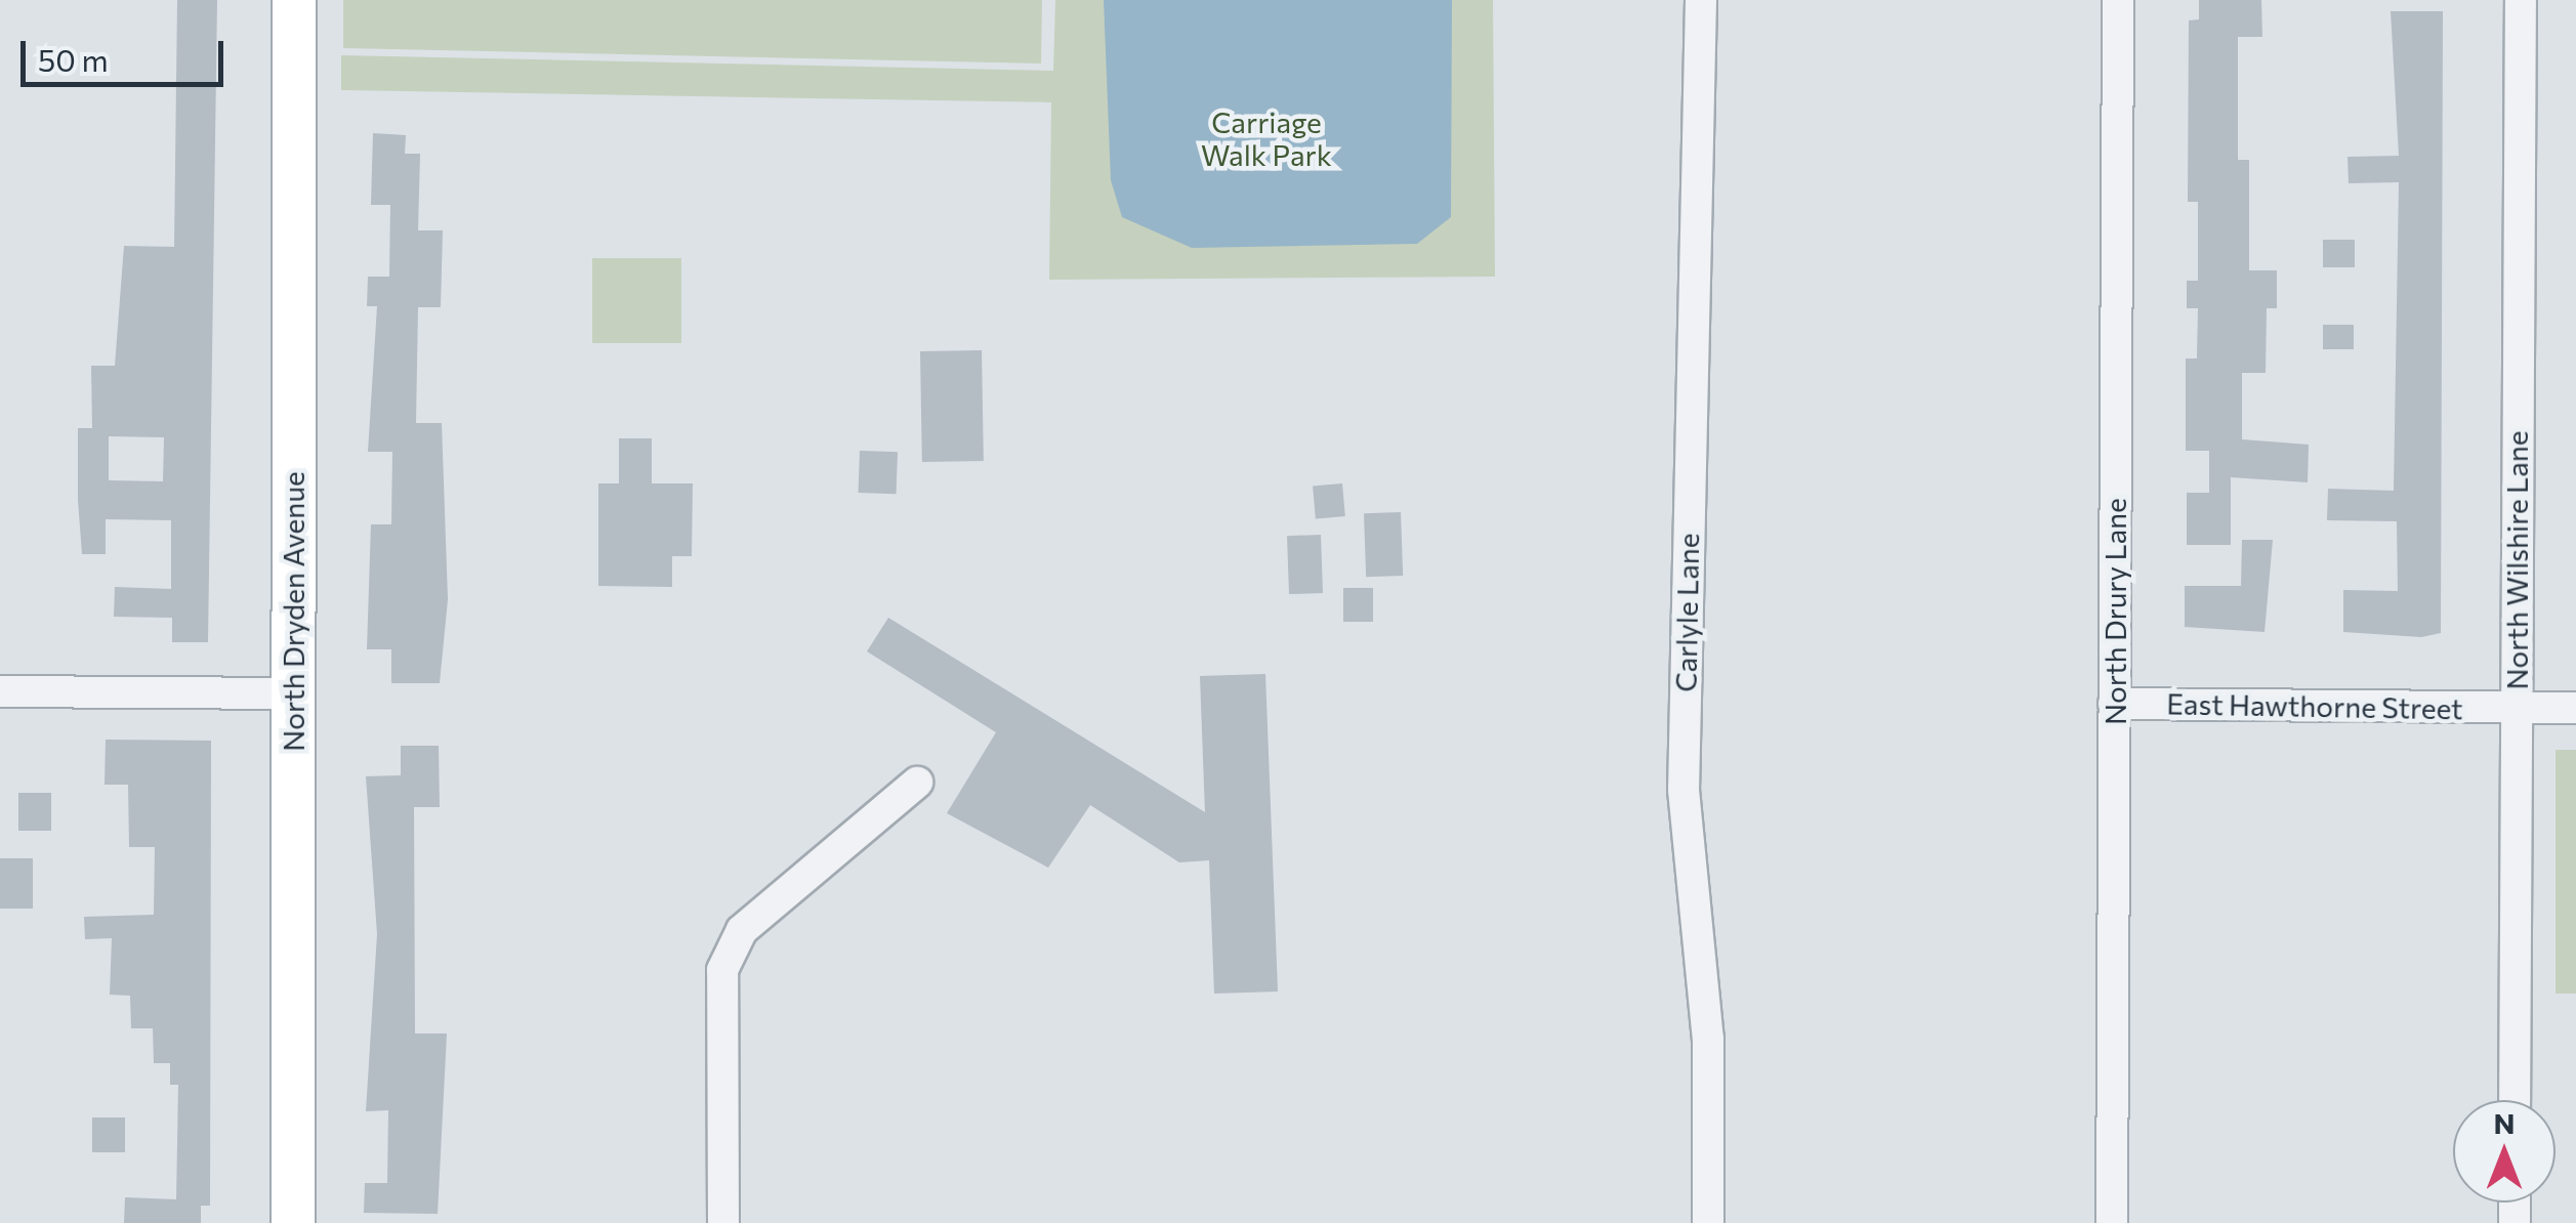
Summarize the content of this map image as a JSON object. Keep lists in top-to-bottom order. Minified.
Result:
{"streets":{"street":["North Wilshire Lane","North Dryden Avenue","North Drury Lane","Carlyle Lane","East Hawthorne Street"]},"crossings":[["North Wilshire Lane","East Hawthorne Street"],["North Drury Lane","East Hawthorne Street"]],"parks":["Carriage Walk Park"],"scale_bar":"50 m","north":"top"}
